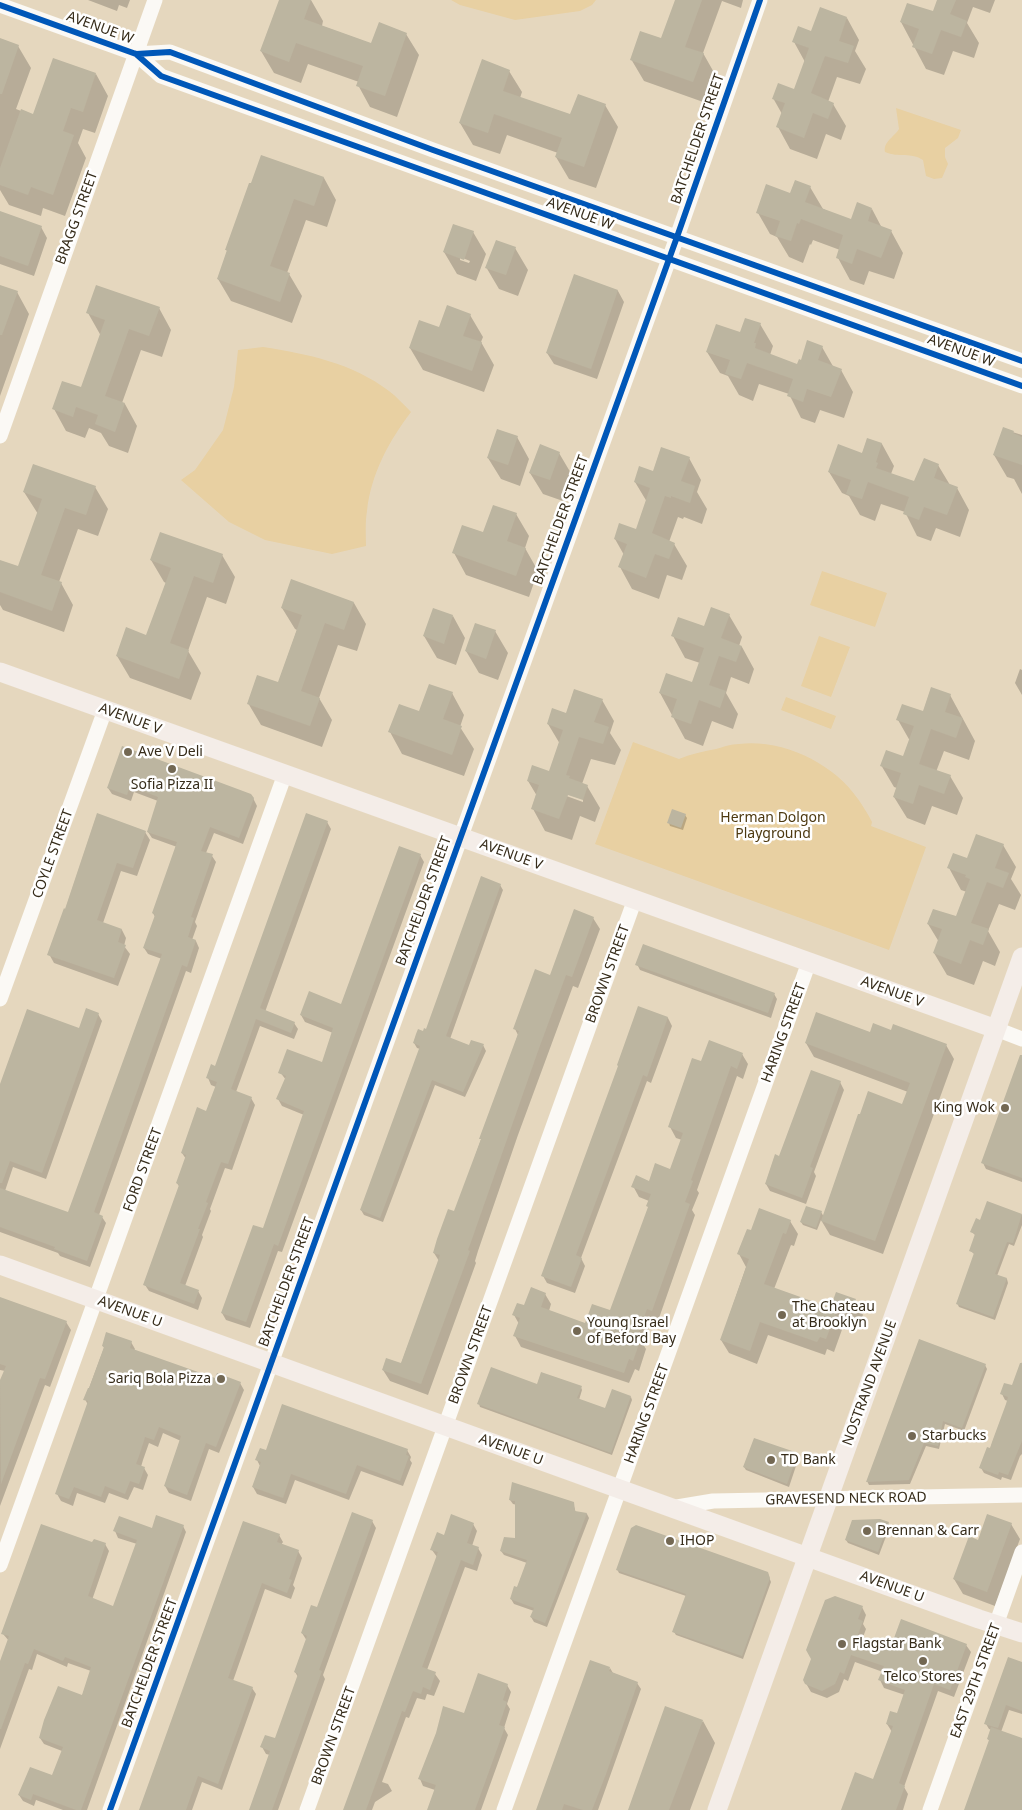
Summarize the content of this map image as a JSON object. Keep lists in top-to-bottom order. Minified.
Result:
{"streets":{"main road":["AVENUE V","AVENUE U","NOSTRAND AVENUE"],"street":["AVENUE W","BATCHELDER STREET","BRAGG STREET","COYLE STREET","BROWN STREET","HARING STREET","FORD STREET","GRAVESEND NECK ROAD","EAST 29TH STREET"]},"crossings":[["AVENUE W","BATCHELDER STREET"],["AVENUE W","BRAGG STREET"],["BATCHELDER STREET","AVENUE V"],["BATCHELDER STREET","AVENUE U"],["AVENUE V","COYLE STREET"],["AVENUE V","BROWN STREET"],["AVENUE V","HARING STREET"],["AVENUE V","FORD STREET"],["AVENUE V","NOSTRAND AVENUE"],["BROWN STREET","AVENUE U"],["HARING STREET","AVENUE U"],["FORD STREET","AVENUE U"],["AVENUE U","NOSTRAND AVENUE"],["AVENUE U","GRAVESEND NECK ROAD"],["AVENUE U","EAST 29TH STREET"],["NOSTRAND AVENUE","GRAVESEND NECK ROAD"]],"parks":["Herman Dolgon Playground"],"places":["Ave V Deli","Sofia Pizza II","King Wok","The Chateau at Brooklyn","Young Israel of Beford Bay","Sariq Bola Pizza","Starbucks","TD Bank","Brennan & Carr","IHOP","Flagstar Bank","Telco Stores"]}
